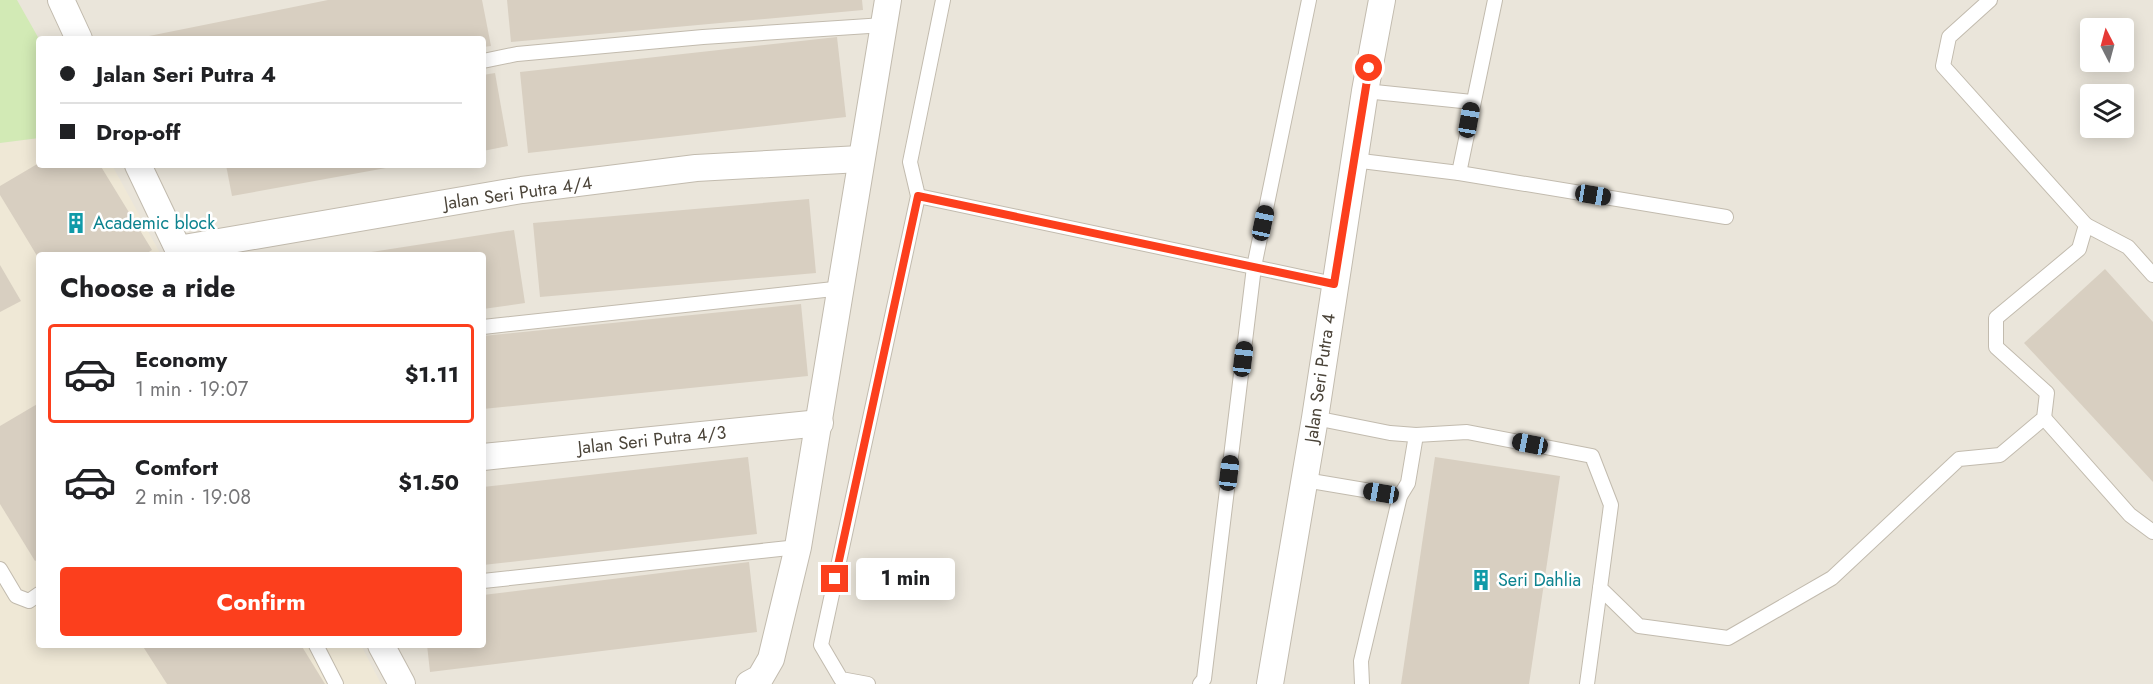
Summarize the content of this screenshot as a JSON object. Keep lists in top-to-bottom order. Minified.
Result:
{"streets":{"street":["Jalan Seri Putra 4/4","Jalan Seri Putra 4","Jalan Seri Putra 4/3"]},"places":{"building":["Academic block","Seri Dahlia"]},"north":"top","page":{"banner":["Jalan Seri Putra 4","Drop-off"],"heading":"Choose a ride","list":[{"name":"Economy","note":"1 min · 19:07","value":"$1.11"},{"name":"Comfort","note":"2 min · 19:08","value":"$1.50"}],"buttons":"Confirm","bubble":"1 min"}}
